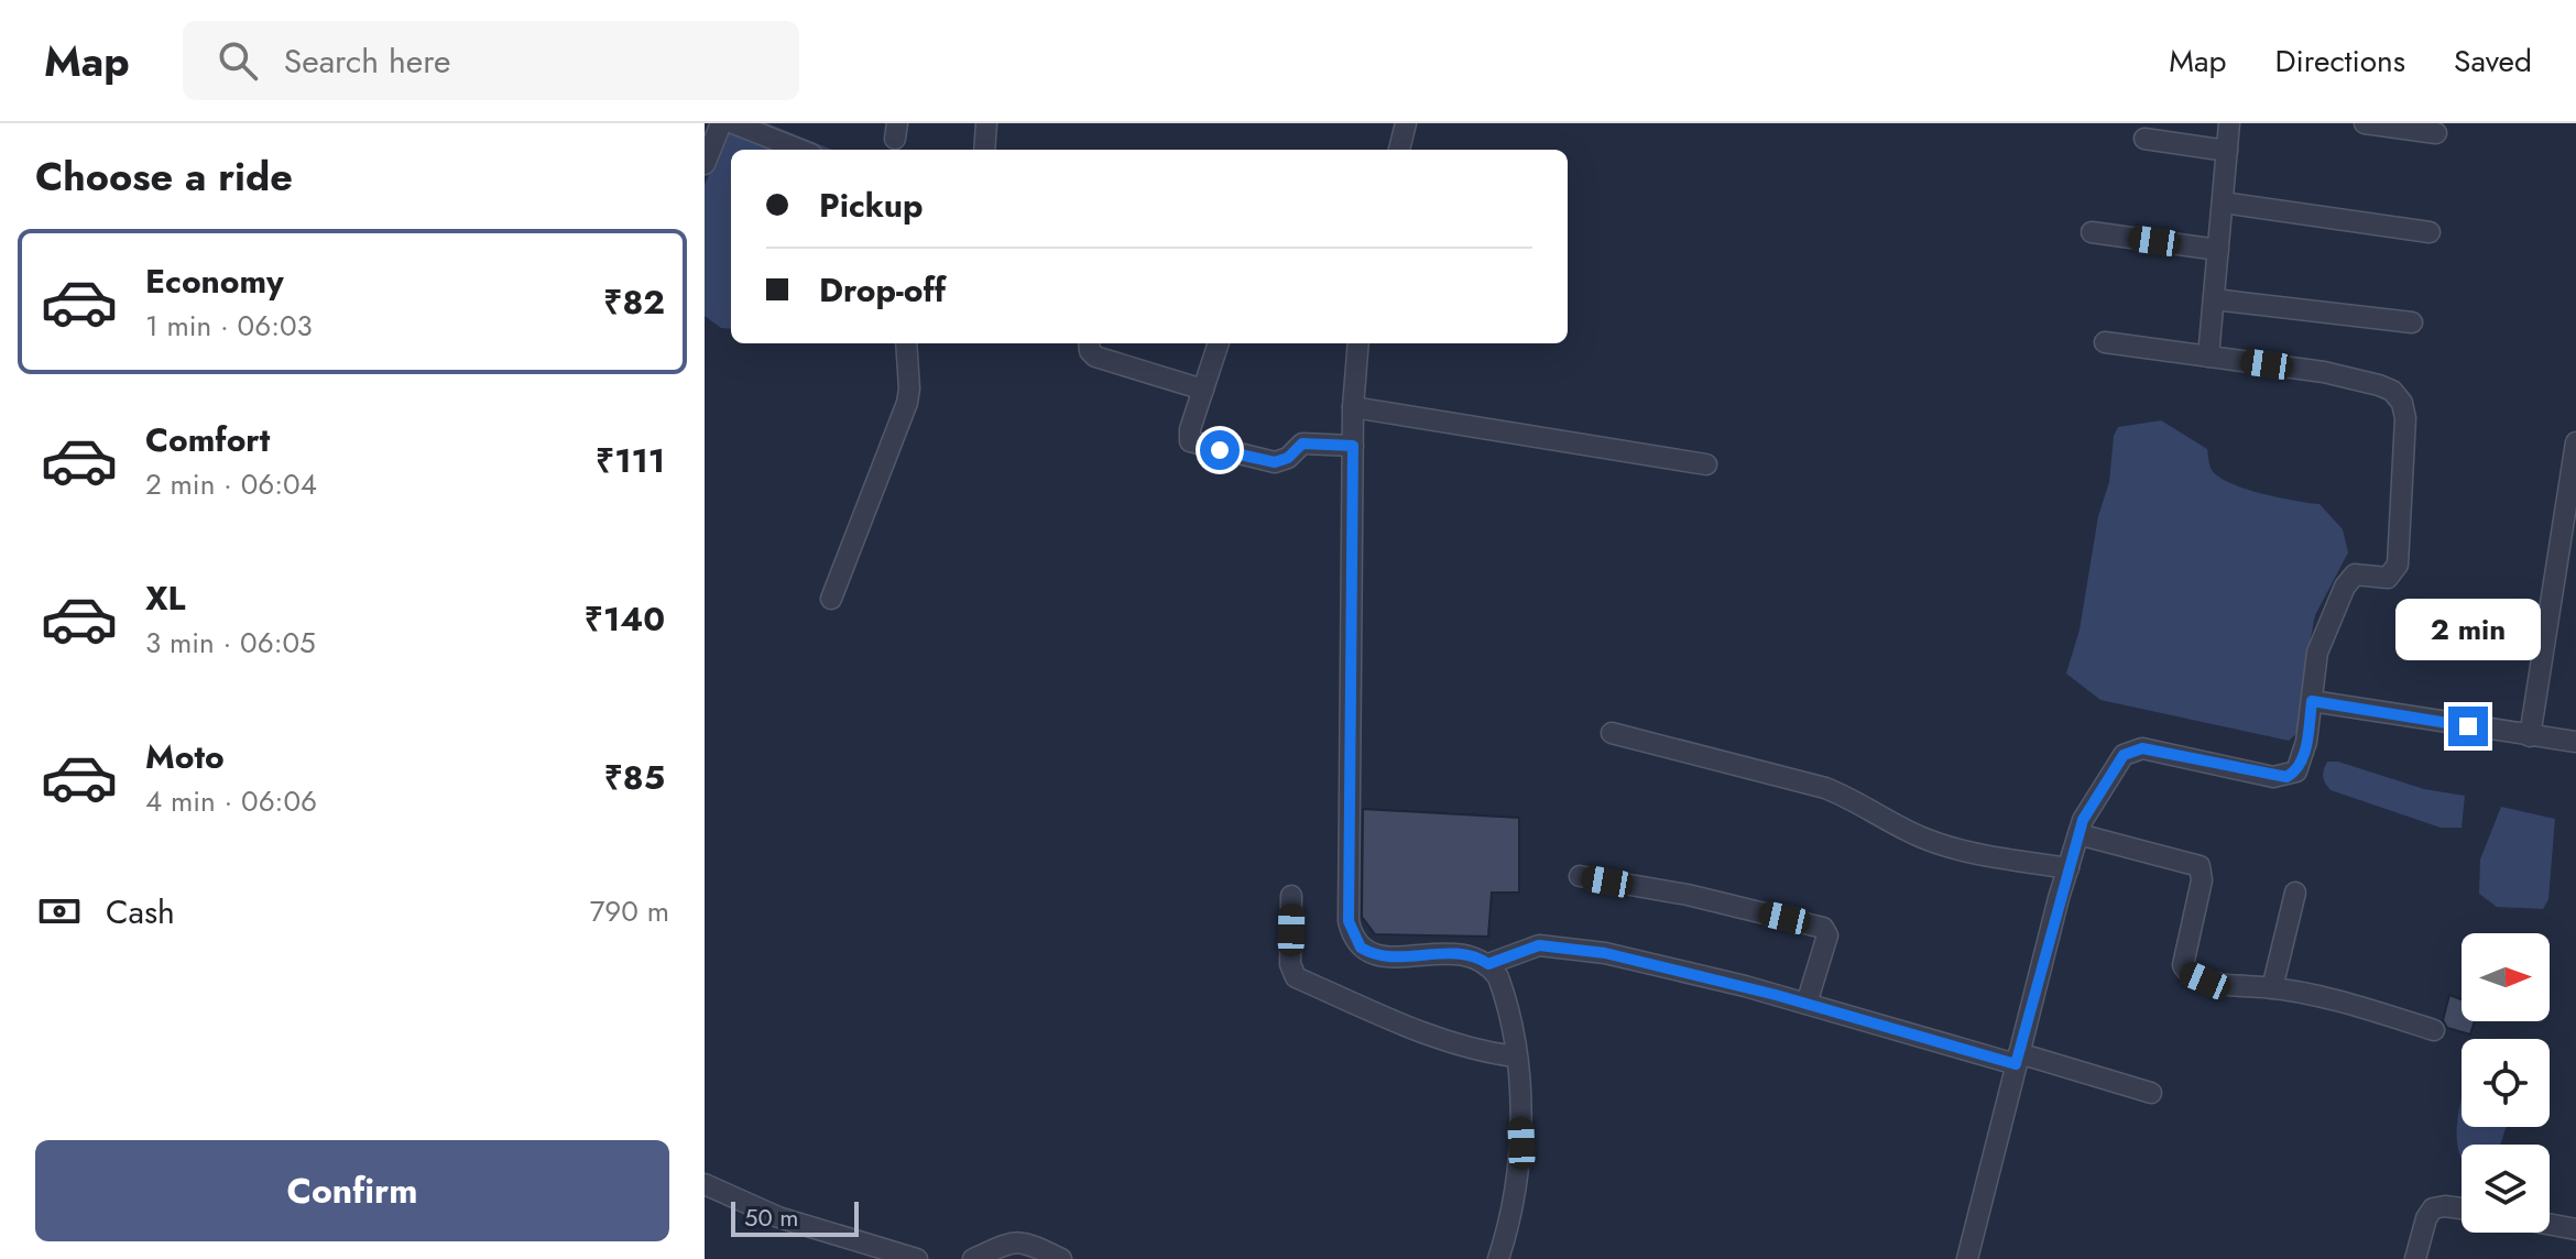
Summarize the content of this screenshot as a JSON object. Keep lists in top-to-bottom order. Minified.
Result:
{"scale_bar":"50 m","north":"right","page":{"header":"Map","search":"Search here","nav":["Map","Directions","Saved"],"heading":"Choose a ride","banner":["Pickup","Drop-off"],"list":[{"name":"Economy","note":"1 min · 06:03","value":"₹82"},{"name":"Comfort","note":"2 min · 06:04","value":"₹111"},{"name":"XL","note":"3 min · 06:05","value":"₹140"},{"name":"Moto","note":"4 min · 06:06","value":"₹85"}],"bubble":"2 min","pay":["Cash","790 m"],"buttons":"Confirm","scale":"50 m"}}
